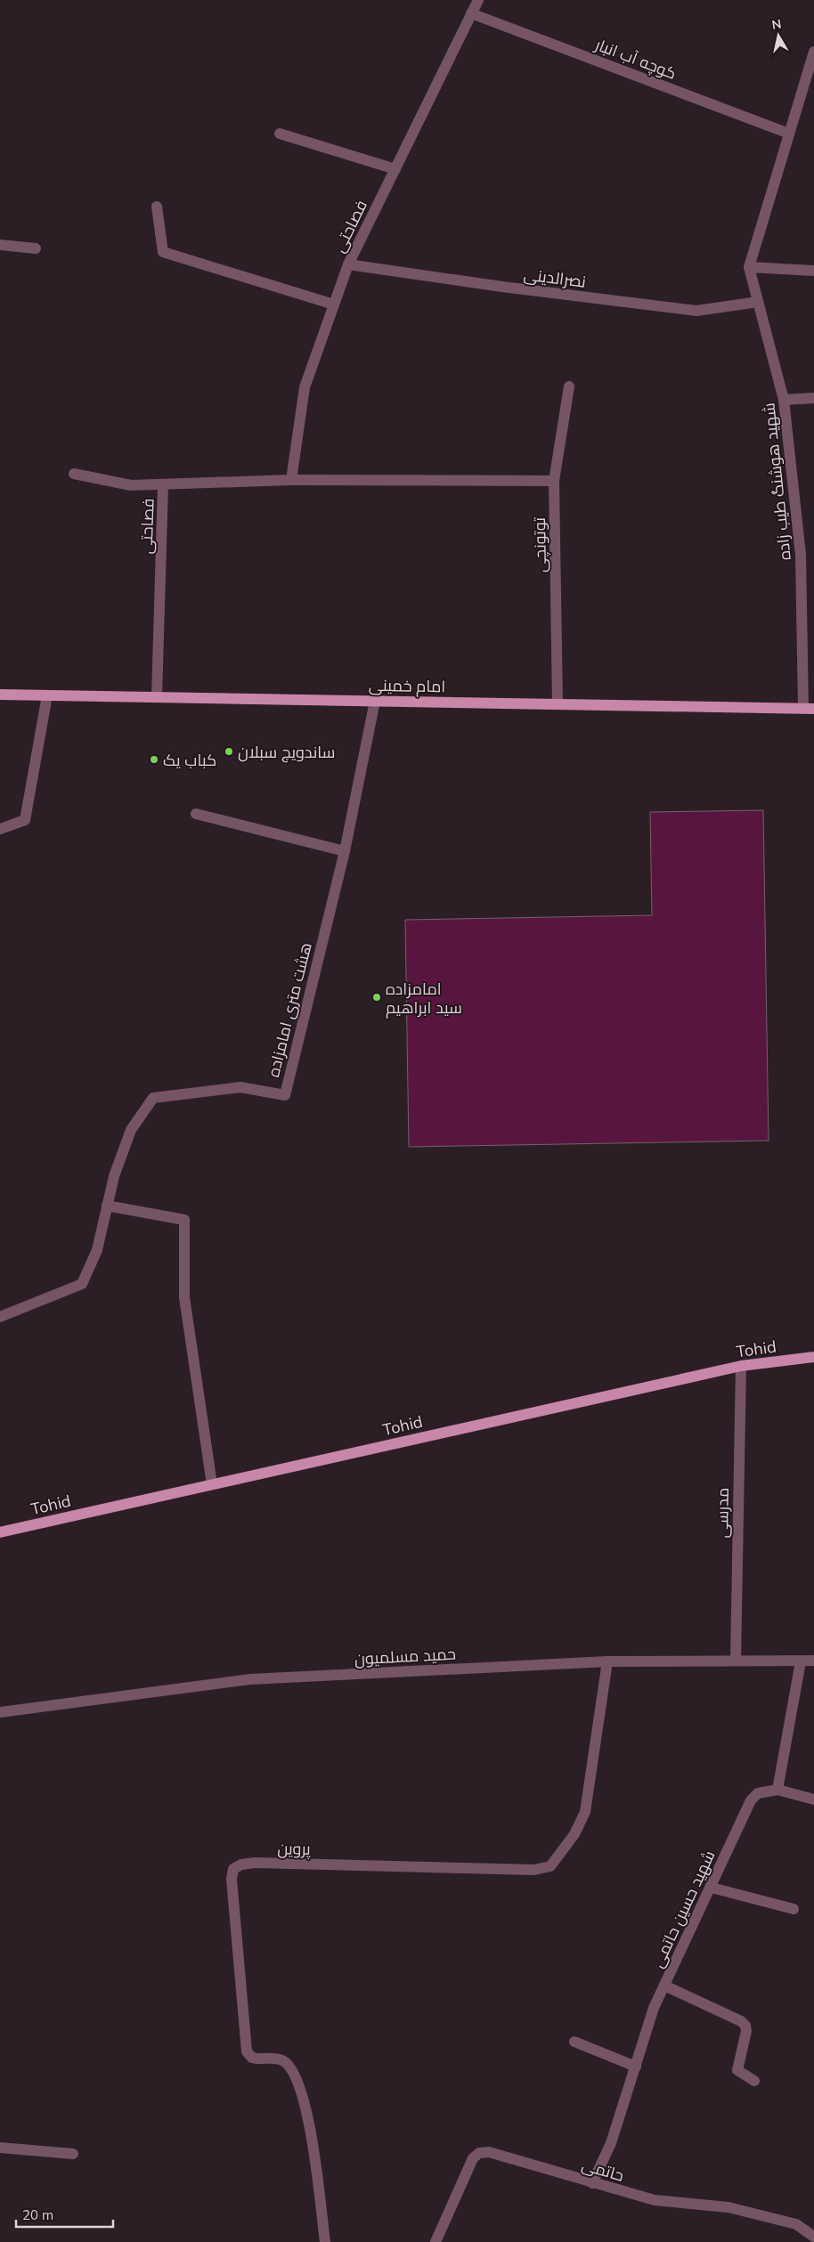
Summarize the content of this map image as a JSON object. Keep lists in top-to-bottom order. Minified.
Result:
{"streets":{"main road":["امام خمینی","Tohid"],"street":["کوچه آب انبار","فصاحتی","نصرالدینی","شهید هوشنگ طیب زاده","توتونچی","هشت متری امامزاده","مدرسی","حمید مسلمیون","پروین","شهید حسین حاتمی","حاتمی"]},"crossings":[["کوچه آب انبار","فصاحتی"],["فصاحتی","نصرالدینی"],["فصاحتی","توتونچی"],["فصاحتی","امام خمینی"],["نصرالدینی","شهید هوشنگ طیب زاده"],["شهید هوشنگ طیب زاده","امام خمینی"],["توتونچی","امام خمینی"],["امام خمینی","هشت متری امامزاده"],["Tohid","مدرسی"],["مدرسی","حمید مسلمیون"],["حمید مسلمیون","پروین"],["شهید حسین حاتمی","حاتمی"]],"places":["ساندویچ سبلان","کباب یک","امامزاده سید ابراهیم"],"scale_bar":"20 m","north":"top"}
